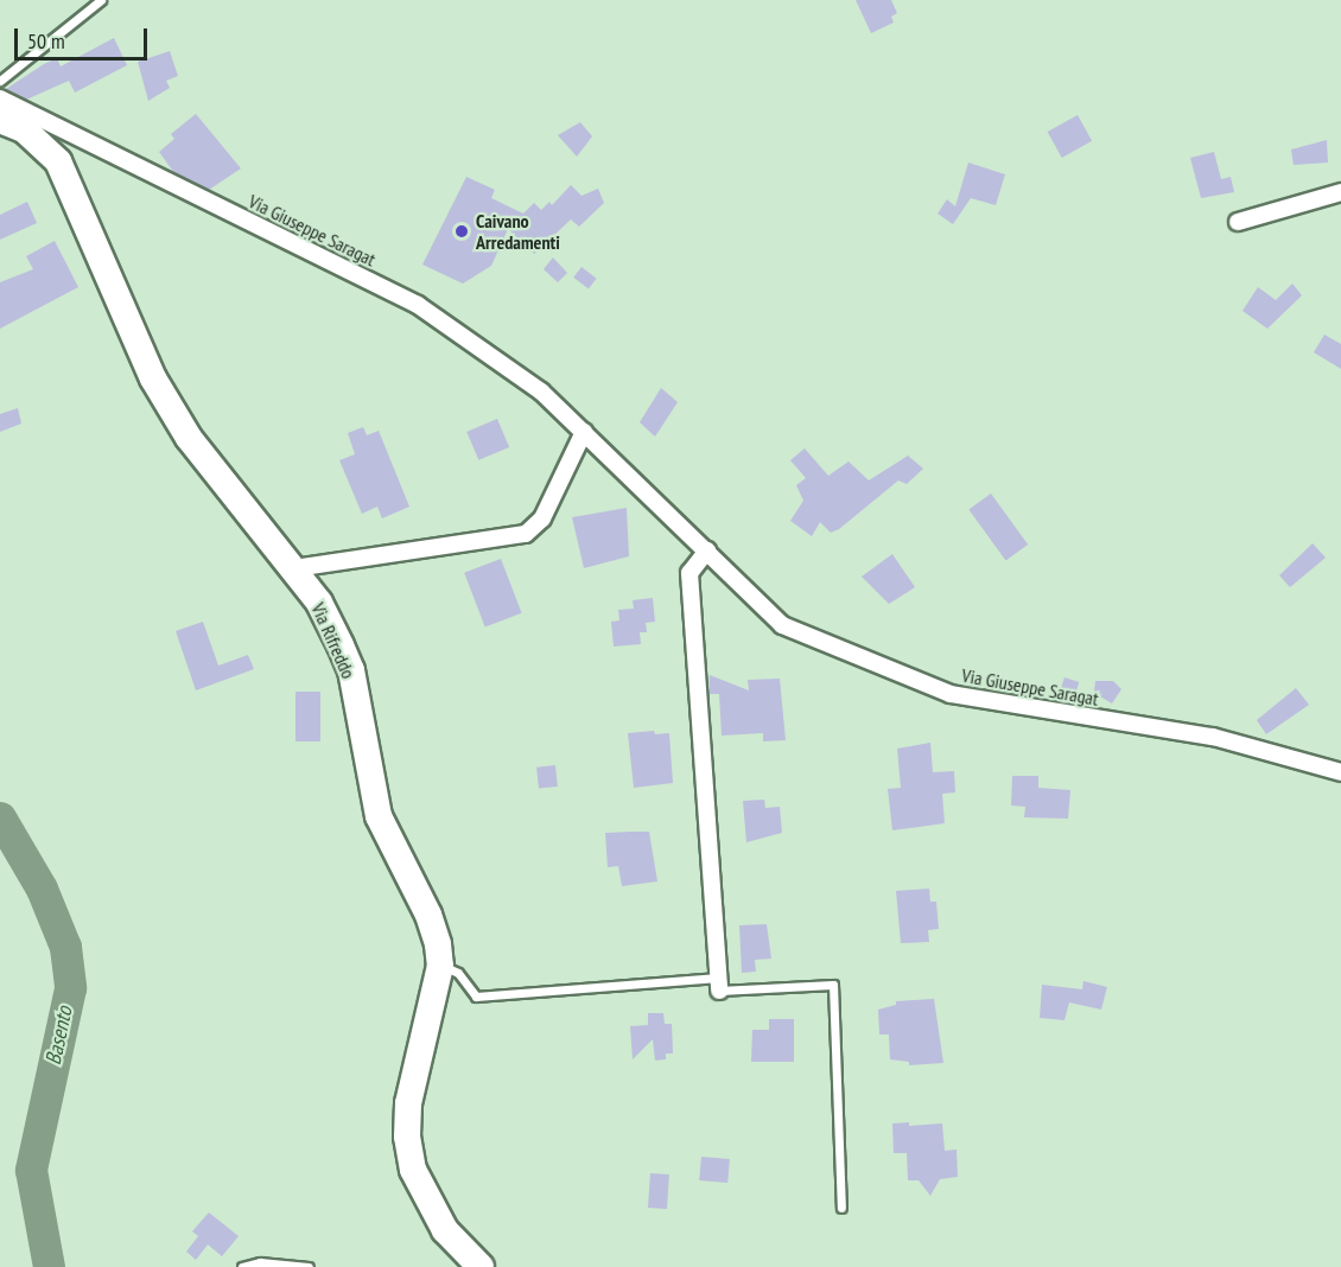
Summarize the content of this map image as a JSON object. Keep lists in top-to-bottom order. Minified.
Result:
{"streets":{"main road":["Via Rifreddo"],"street":["Via Giuseppe Saragat"]},"water":["Basento"],"places":["Caivano Arredamenti"],"scale_bar":"50 m"}
